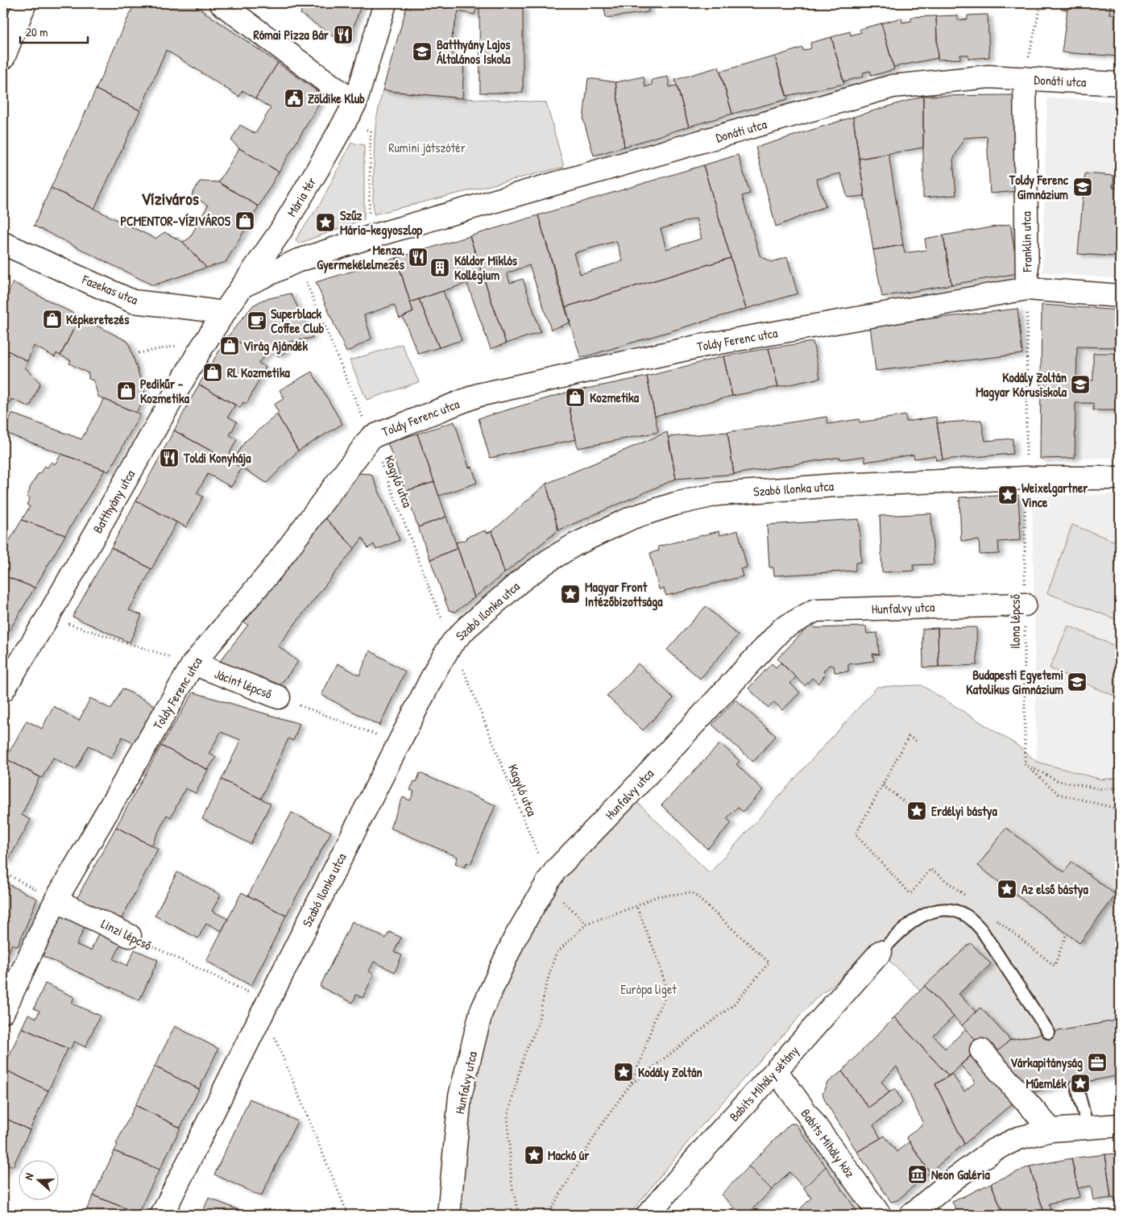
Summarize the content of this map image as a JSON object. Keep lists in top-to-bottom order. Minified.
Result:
{"streets":{"street":["Donáti utca","Mária tér","Franklin utca","Fazekas utca","Toldy Ferenc utca","Szabó Ilonka utca","Batthyány utca","Hunfalvy utca","Jácint lépcső","Linzi lépcső","Babits Mihály sétány","Babits Mihály köz"],"path":["Kagyló utca","Ilona lépcső"]},"crossings":[["Donáti utca","Mária tér"],["Donáti utca","Franklin utca"],["Mária tér","Fazekas utca"],["Mária tér","Batthyány utca"],["Franklin utca","Toldy Ferenc utca"],["Fazekas utca","Batthyány utca"],["Toldy Ferenc utca","Kagyló utca"],["Toldy Ferenc utca","Jácint lépcső"],["Toldy Ferenc utca","Linzi lépcső"],["Kagyló utca","Hunfalvy utca"],["Szabó Ilonka utca","Jácint lépcső"],["Hunfalvy utca","Ilona lépcső"],["Babits Mihály sétány","Babits Mihály köz"]],"districts":["Víziváros"],"parks":["Rumini játszótér","Európa liget"],"places":{"restaurant":["Római Pizza Bár","Menza, Gyermekélelmezés","Toldi Konyhája"],"school or university":["Batthyány Lajos Általános Iskola","Toldy Ferenc Gimnázium","Kodály Zoltán Magyar Kórusiskola","Budapesti Egyetemi Katolikus Gimnázium"],"public building":["Zöldike Klub"],"shop":["PCMENTOR-VÍZIVÁROS","Képkeretezés","Virág Ajándék","RL Kozmetika","Pedikűr - Kozmetika","Kozmetika"],"place":["Szűz Mária-kegyoszlop","Weixelgartner Vince","Magyar Front Intézőbizottsága","Erdélyi bástya","Az első bástya","Kodály Zoltán","Műemlék","Mackó úr"],"building":["Káldor Miklós Kollégium"],"cafe":["Superblack Coffee Club"],"office":["Várkapitányság"],"museum":["Neon Galéria"]},"scale_bar":"20 m","north":"left"}
